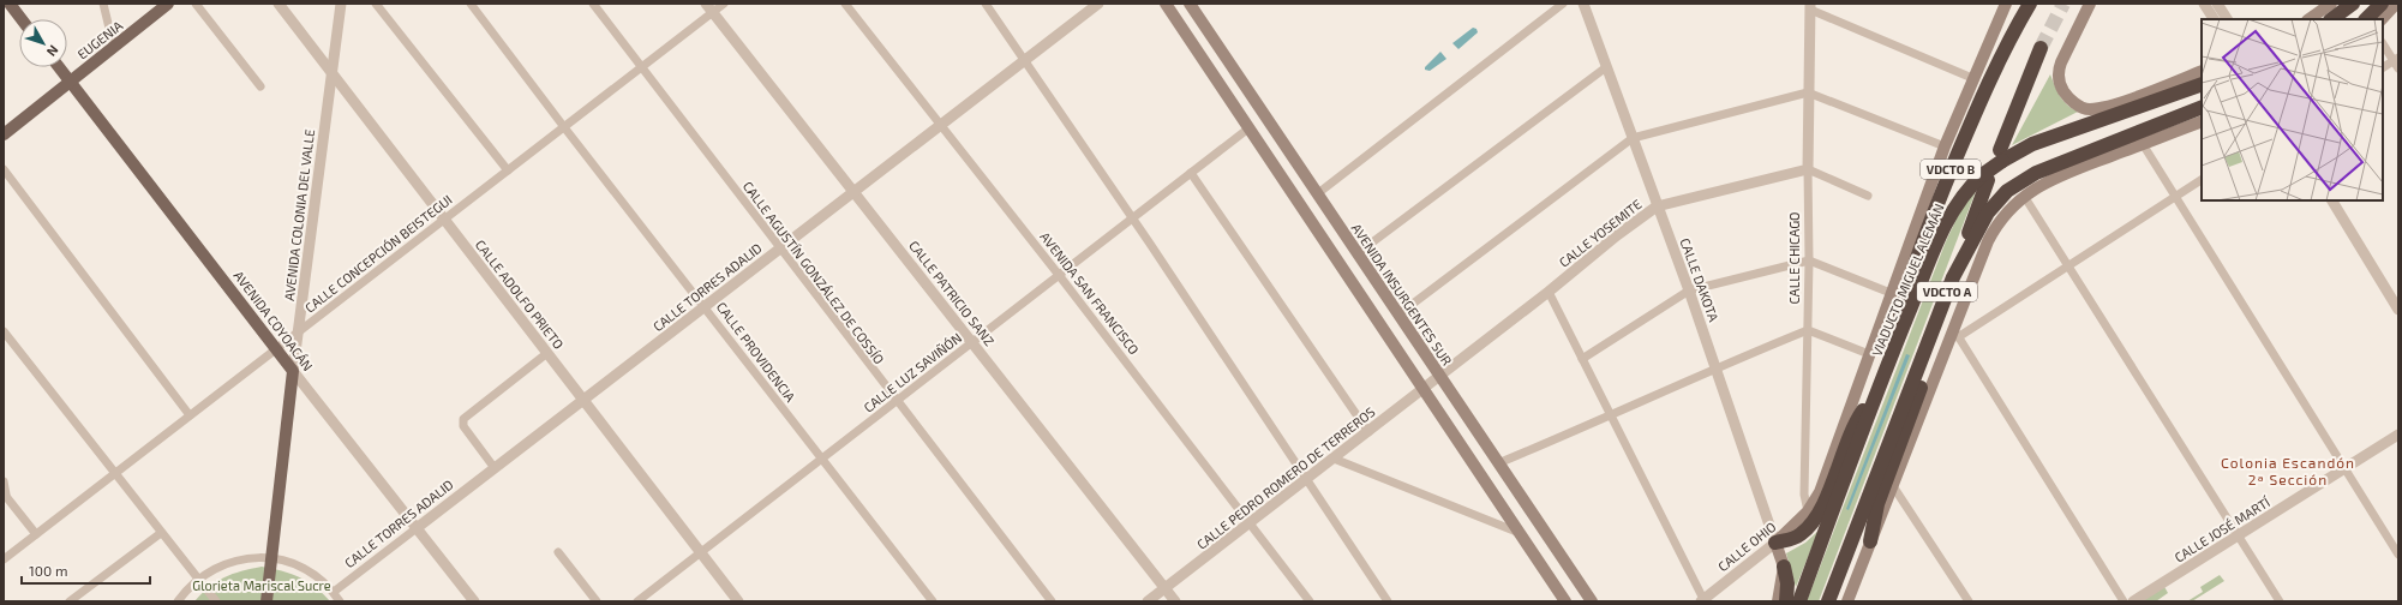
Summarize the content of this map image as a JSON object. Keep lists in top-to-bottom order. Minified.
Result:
{"streets":{"highway":["VDCTO B","VIADUCTO MIGUEL ALEMÁN","VDCTO A"],"main road":["EUGENIA","AVENIDA COLONIA DEL VALLE","CALLE DAKOTA","AVENIDA INSURGENTES SUR","AVENIDA COYOACÁN","CALLE OHIO"],"street":["CALLE YOSEMITE","CALLE CONCEPCIÓN BEISTEGUI","CALLE CHICAGO","CALLE AGUSTÍN GONZÁLEZ DE COSSÍO","CALLE TORRES ADALID","CALLE PATRICIO SANZ","AVENIDA SAN FRANCISCO","CALLE ADOLFO PRIETO","CALLE PROVIDENCIA","CALLE LUZ SAVIÑÓN","CALLE PEDRO ROMERO DE TERREROS","CALLE JOSÉ MARTÍ"]},"crossings":[["EUGENIA","AVENIDA COYOACÁN"],["VDCTO B","VIADUCTO MIGUEL ALEMÁN"],["VDCTO B","VDCTO A"],["AVENIDA COLONIA DEL VALLE","CALLE CONCEPCIÓN BEISTEGUI"],["AVENIDA COLONIA DEL VALLE","CALLE ADOLFO PRIETO"],["AVENIDA COLONIA DEL VALLE","AVENIDA COYOACÁN"],["CALLE YOSEMITE","CALLE CHICAGO"],["CALLE YOSEMITE","CALLE DAKOTA"],["CALLE YOSEMITE","AVENIDA INSURGENTES SUR"],["CALLE YOSEMITE","CALLE PEDRO ROMERO DE TERREROS"],["CALLE CONCEPCIÓN BEISTEGUI","CALLE AGUSTÍN GONZÁLEZ DE COSSÍO"],["CALLE CONCEPCIÓN BEISTEGUI","CALLE PATRICIO SANZ"],["CALLE CONCEPCIÓN BEISTEGUI","CALLE ADOLFO PRIETO"],["CALLE CONCEPCIÓN BEISTEGUI","AVENIDA COYOACÁN"],["CALLE CONCEPCIÓN BEISTEGUI","CALLE PROVIDENCIA"],["CALLE CHICAGO","VIADUCTO MIGUEL ALEMÁN"],["CALLE CHICAGO","CALLE OHIO"],["CALLE AGUSTÍN GONZÁLEZ DE COSSÍO","CALLE TORRES ADALID"],["CALLE AGUSTÍN GONZÁLEZ DE COSSÍO","CALLE LUZ SAVIÑÓN"],["CALLE DAKOTA","CALLE OHIO"],["VIADUCTO MIGUEL ALEMÁN","CALLE OHIO"],["CALLE TORRES ADALID","CALLE PATRICIO SANZ"],["CALLE TORRES ADALID","AVENIDA SAN FRANCISCO"],["CALLE TORRES ADALID","CALLE ADOLFO PRIETO"],["CALLE TORRES ADALID","AVENIDA COYOACÁN"],["CALLE TORRES ADALID","CALLE PROVIDENCIA"],["CALLE PATRICIO SANZ","CALLE LUZ SAVIÑÓN"],["CALLE PATRICIO SANZ","CALLE PEDRO ROMERO DE TERREROS"],["AVENIDA SAN FRANCISCO","CALLE LUZ SAVIÑÓN"],["AVENIDA SAN FRANCISCO","CALLE PEDRO ROMERO DE TERREROS"],["CALLE ADOLFO PRIETO","CALLE LUZ SAVIÑÓN"],["AVENIDA INSURGENTES SUR","CALLE PEDRO ROMERO DE TERREROS"],["CALLE PROVIDENCIA","CALLE LUZ SAVIÑÓN"]],"districts":["Colonia Escandón 2ª Sección"],"parks":["Glorieta Mariscal Sucre"],"scale_bar":"100 m","north":"bottom right"}
